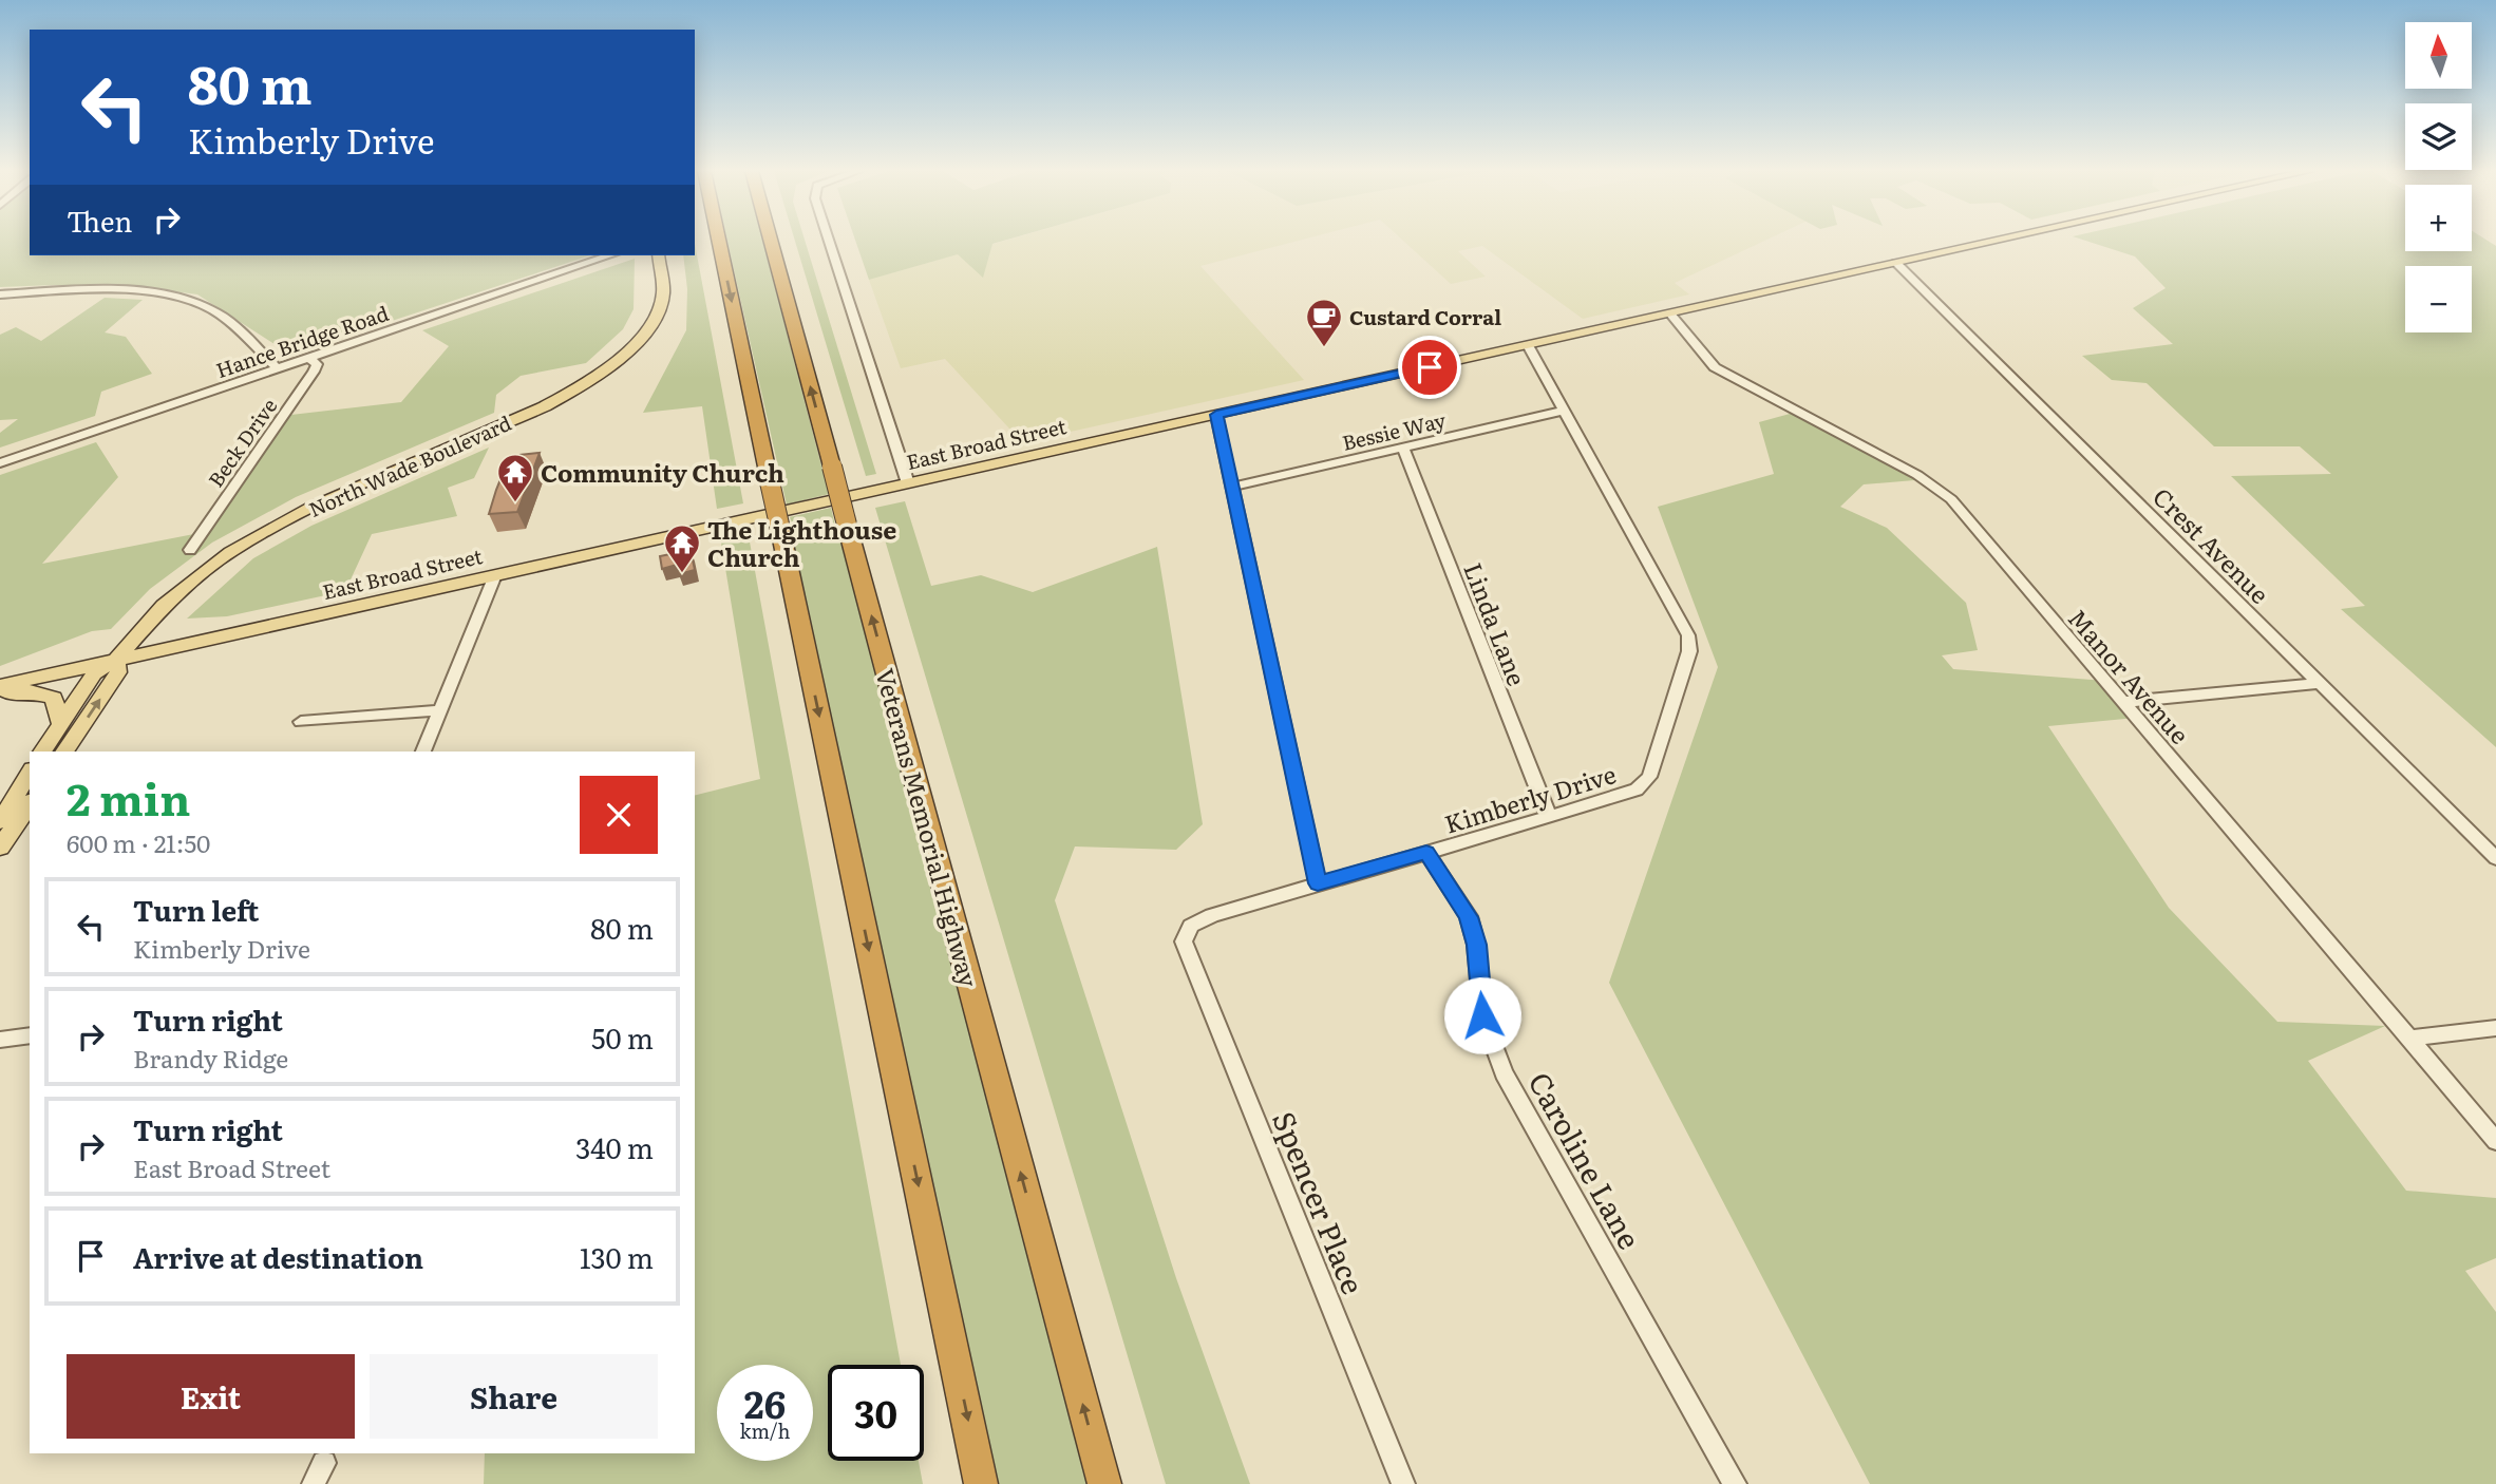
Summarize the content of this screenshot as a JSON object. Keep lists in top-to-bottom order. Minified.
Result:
{"streets":{"highway":["Veterans Memorial Highway"],"main road":["East Broad Street","North Wade Boulevard"],"street":["Hance Bridge Road","Bessie Way","Beck Drive","Crest Avenue","Linda Lane","Manor Avenue","Kimberly Drive","Caroline Lane","Spencer Place"]},"crossings":[["Hance Bridge Road","Beck Drive"],["Bessie Way","Linda Lane"],["Bessie Way","Kimberly Drive"],["East Broad Street","North Wade Boulevard"],["East Broad Street","Crest Avenue"],["East Broad Street","Manor Avenue"],["East Broad Street","Kimberly Drive"],["Linda Lane","Kimberly Drive"],["Kimberly Drive","Caroline Lane"],["Kimberly Drive","Spencer Place"]],"places":{"cafe":["Custard Corral"],"temple":["Community Church","The Lighthouse Church"]},"north":"top","page":{"map_buttons":["+","−"],"turn":["80 m","Kimberly Drive"],"then":"Then","heading":["2 min","600 m · 21:50"],"list":[{"name":"Turn left","note":"Kimberly Drive","value":"80 m"},{"name":"Turn right","note":"Brandy Ridge","value":"50 m"},{"name":"Turn right","note":"East Broad Street","value":"340 m"},{"name":"Arrive at destination","value":"130 m"}],"buttons":["Exit","Share"],"speed":"26 km/h","limit":"30"}}
